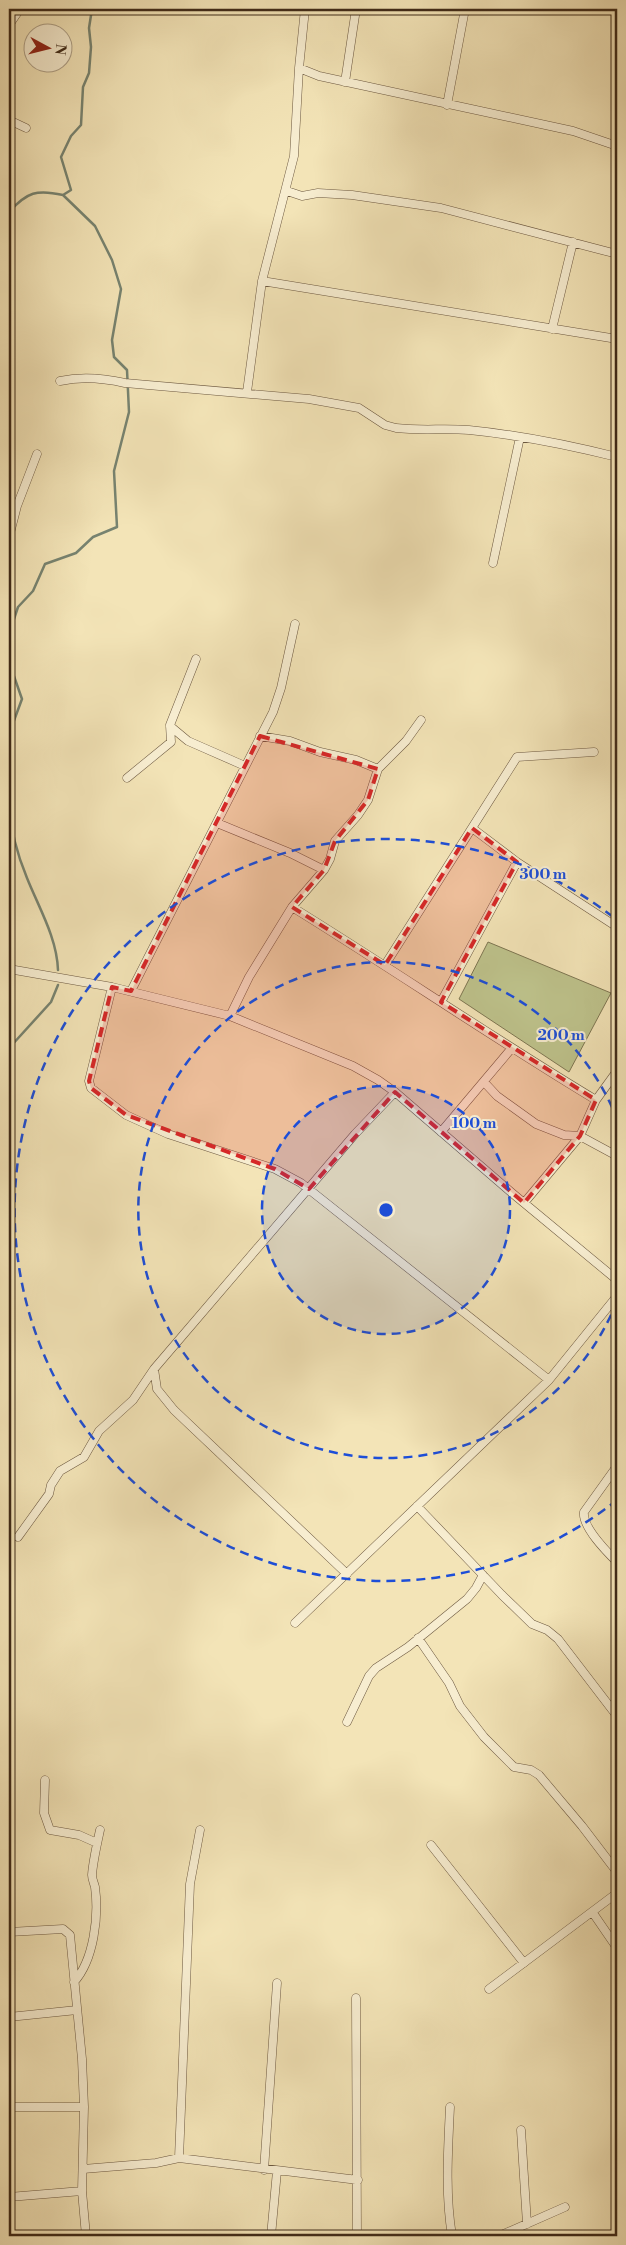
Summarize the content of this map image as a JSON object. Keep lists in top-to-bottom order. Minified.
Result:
{"north":"right","rings":["300 m","200 m","100 m"]}
